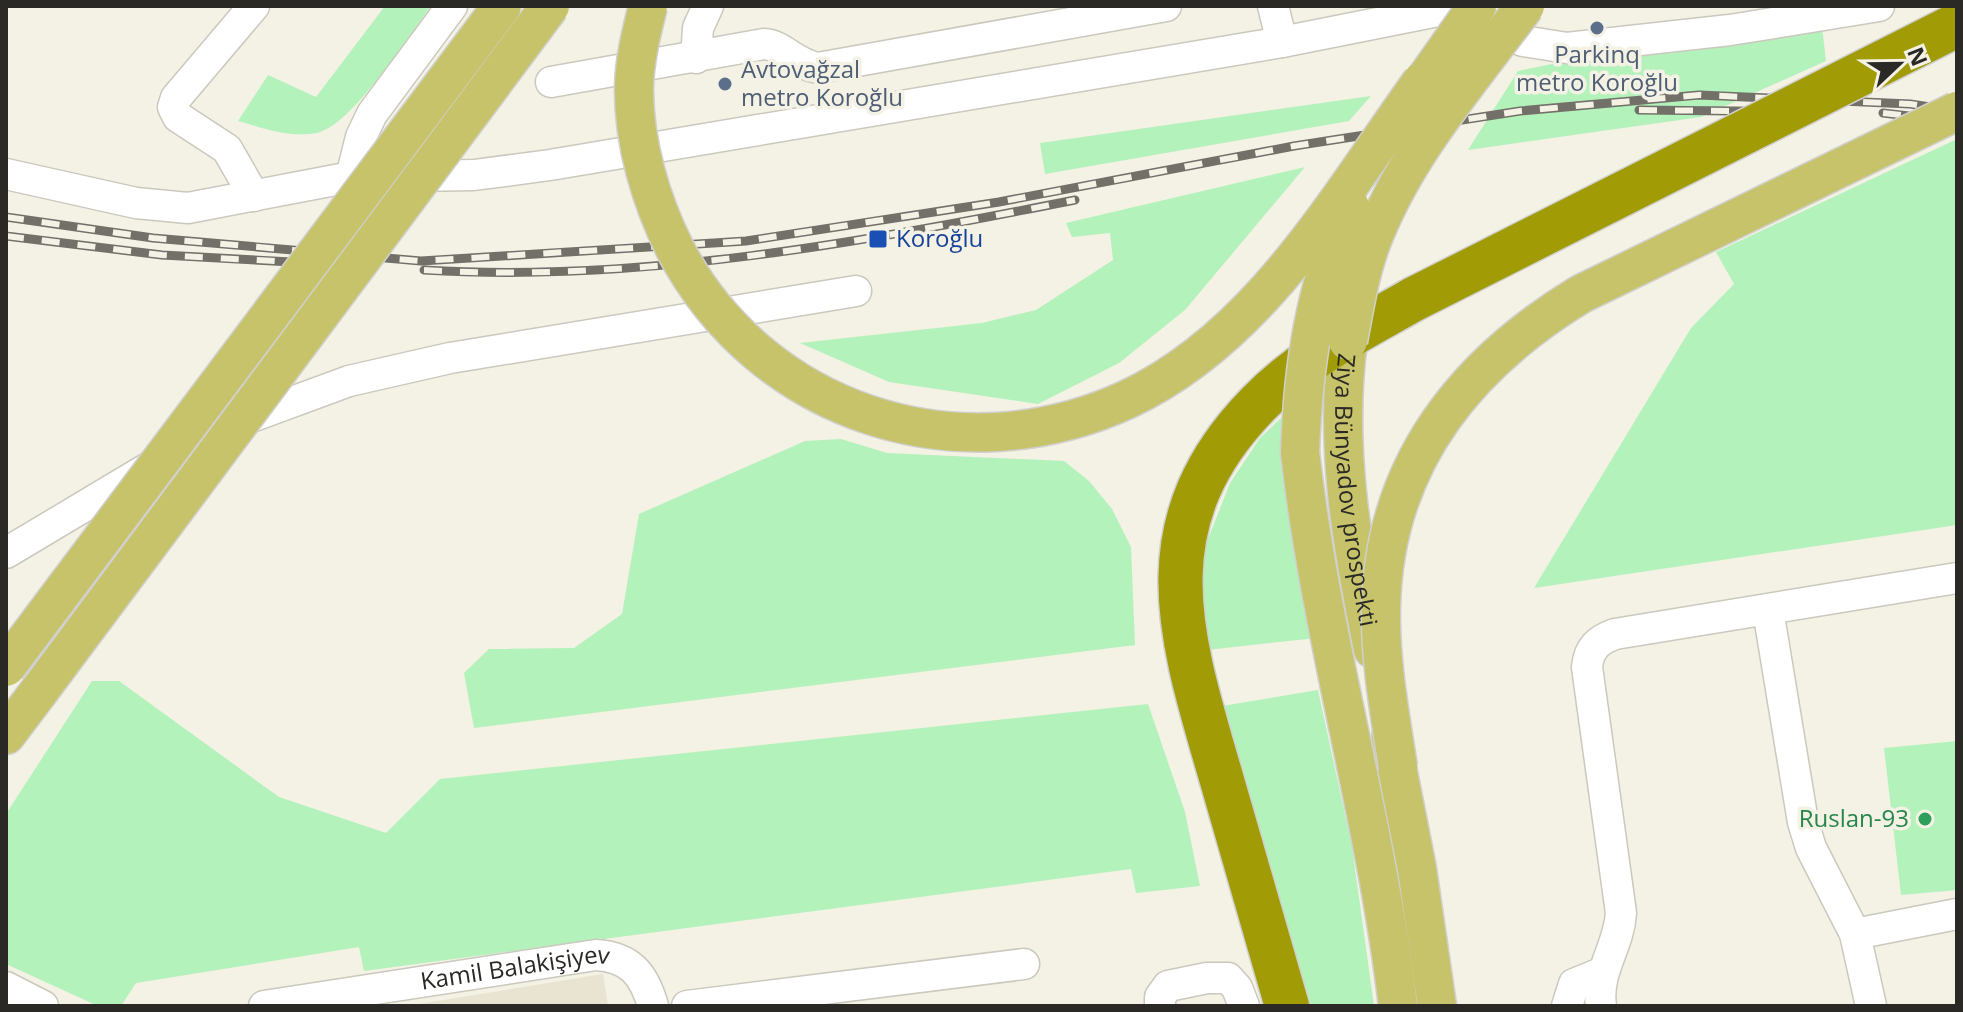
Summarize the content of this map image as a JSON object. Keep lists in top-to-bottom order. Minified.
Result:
{"streets":{"main road":["Ziya Bünyadov prospekti"],"street":["Kamil Balakişiyev"]},"places":{"other":["Parkinq metro Koroğlu","Avtovağzal metro Koroğlu","Ruslan-93"],"transit":["Koroğlu"]},"north":"right"}
